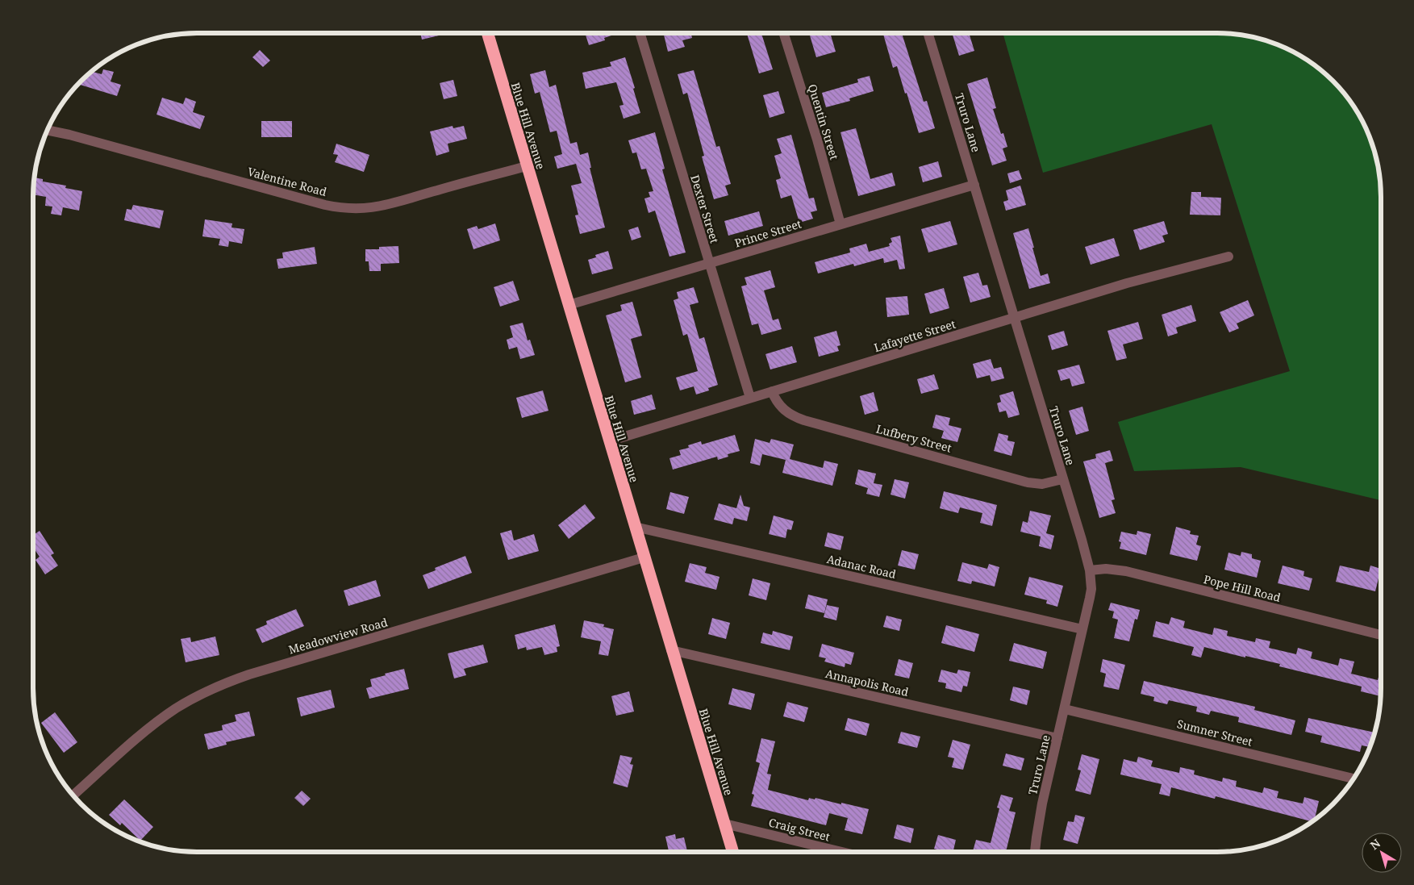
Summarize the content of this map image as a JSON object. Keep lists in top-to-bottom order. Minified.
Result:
{"streets":{"highway":["Blue Hill Avenue"],"street":["Quentin Street","Truro Lane","Valentine Road","Dexter Street","Prince Street","Lafayette Street","Lufbery Street","Adanac Road","Pope Hill Road","Meadowview Road","Annapolis Road","Sumner Street","Craig Street"]},"crossings":[["Quentin Street","Prince Street"],["Truro Lane","Prince Street"],["Truro Lane","Lafayette Street"],["Truro Lane","Lufbery Street"],["Truro Lane","Adanac Road"],["Truro Lane","Pope Hill Road"],["Truro Lane","Annapolis Road"],["Truro Lane","Sumner Street"],["Blue Hill Avenue","Valentine Road"],["Blue Hill Avenue","Prince Street"],["Blue Hill Avenue","Lafayette Street"],["Blue Hill Avenue","Adanac Road"],["Blue Hill Avenue","Meadowview Road"],["Blue Hill Avenue","Annapolis Road"],["Blue Hill Avenue","Craig Street"],["Dexter Street","Prince Street"],["Dexter Street","Lafayette Street"],["Lafayette Street","Lufbery Street"]],"north":"top left"}
